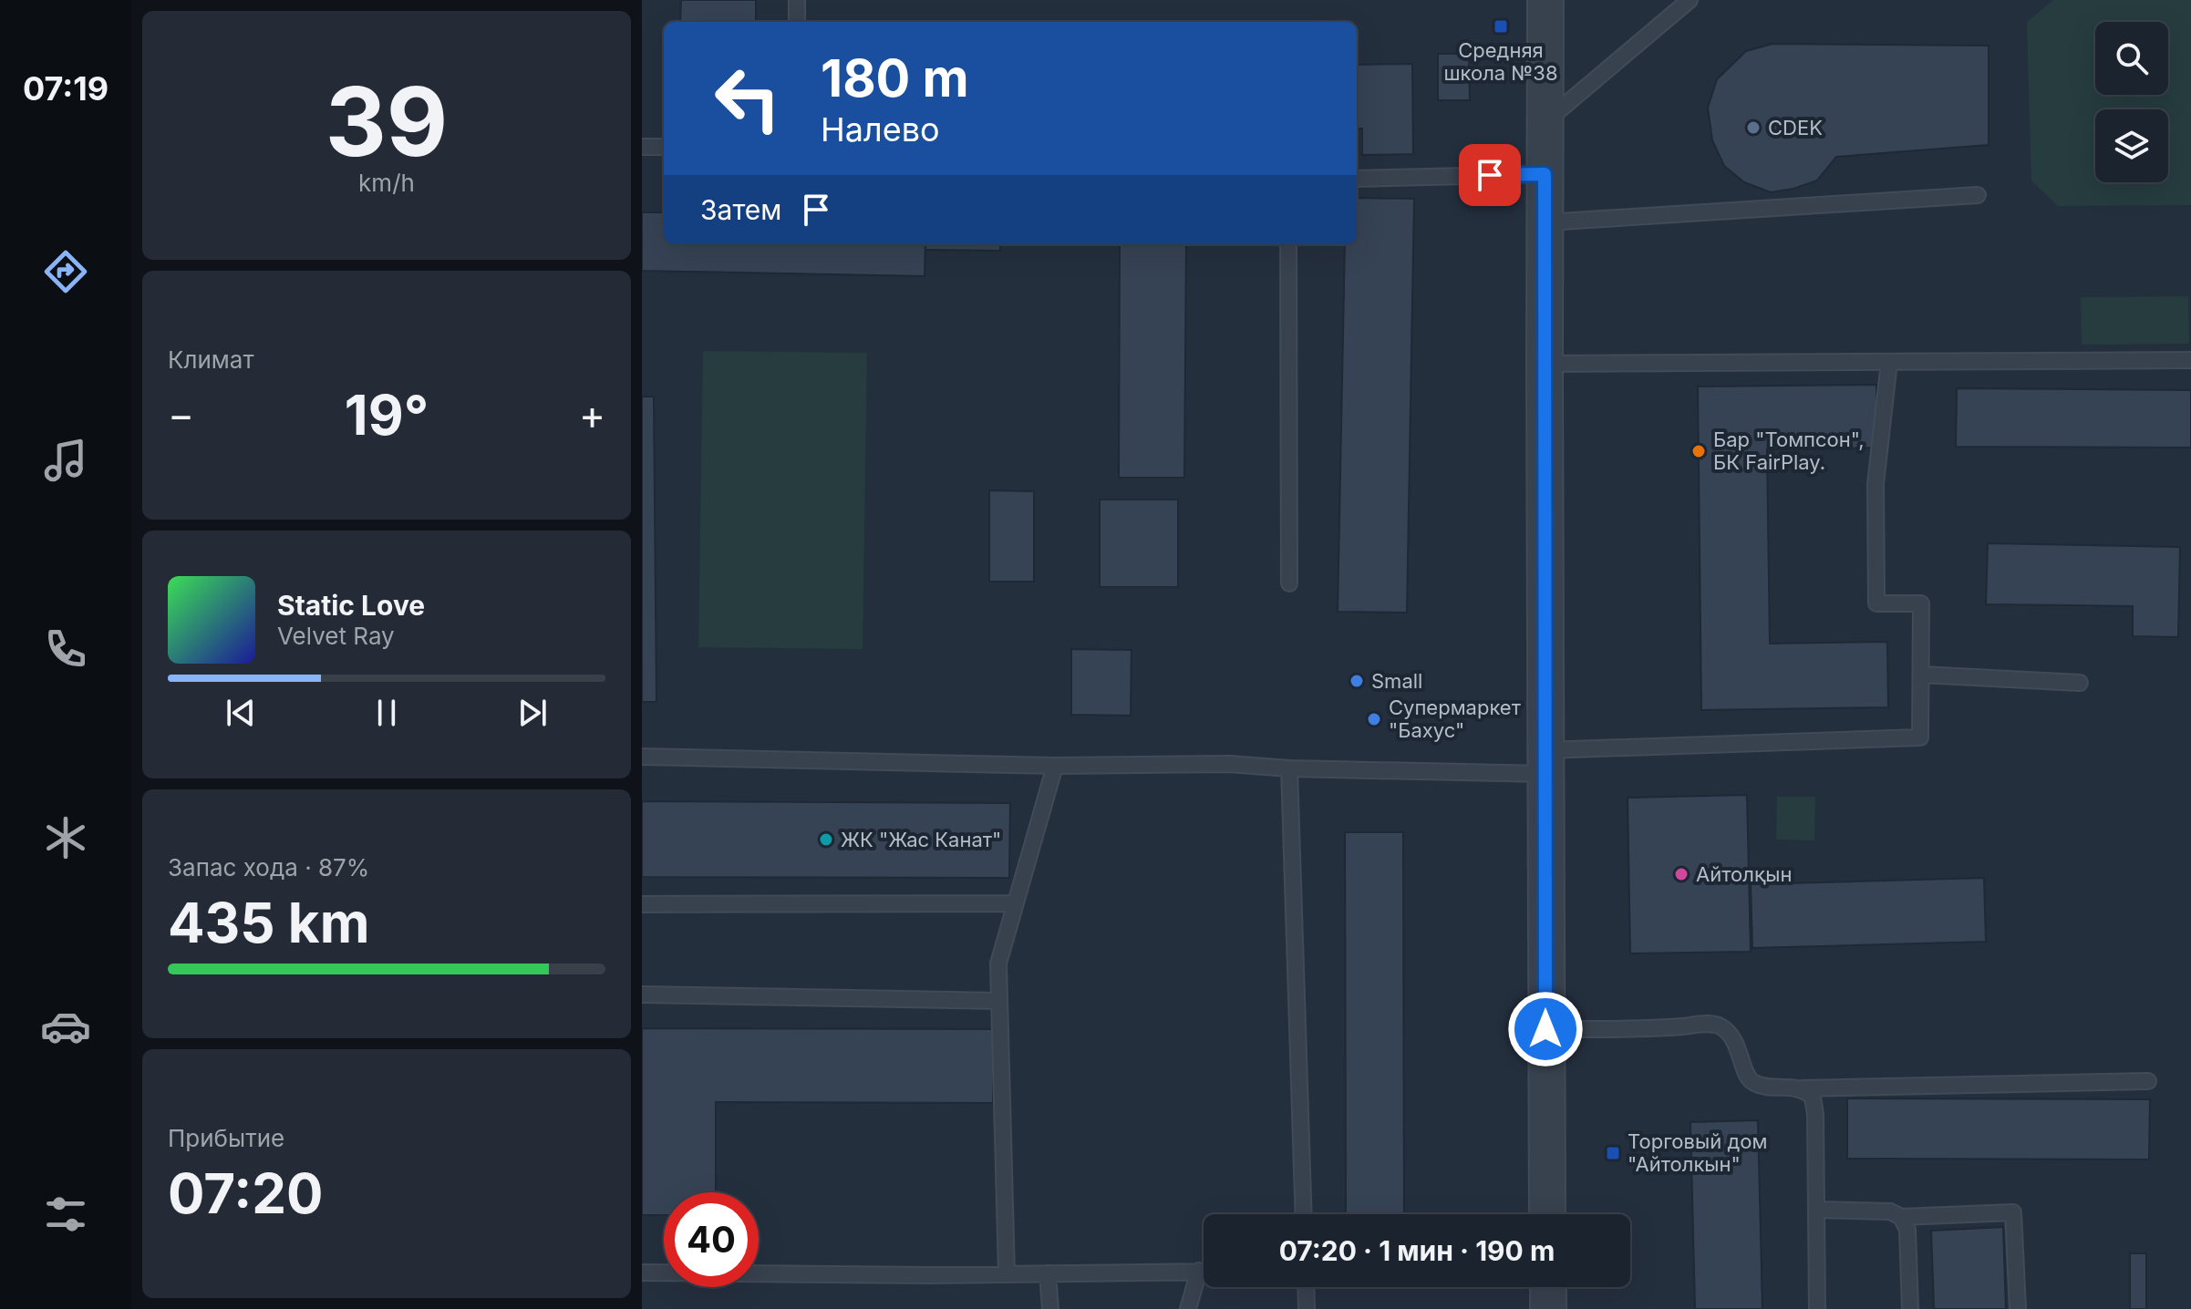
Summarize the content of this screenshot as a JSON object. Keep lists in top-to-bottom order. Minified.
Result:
{"places":{"transit":["Средняя школа №38","Торговый дом \"Айтолкын\""],"other":["CDEK","Бар \"Томпсон\", БК FairPlay.","Small","Супермаркет \"Бахус\"","ЖК \"Жас Канат\"","Айтолқын"]},"page":{"tabs":"07:19","tile":[["39","km/h"],"Климат",["Запас хода · 87%","435 km"],["Прибытие","07:20"]],"turn":["180 m","Налево"],"then":"Затем","heat":["−","19°","+"],"song":["Static Love","Velvet Ray"],"limit":"40","trip":"07:20 · 1 мин · 190 m"}}
